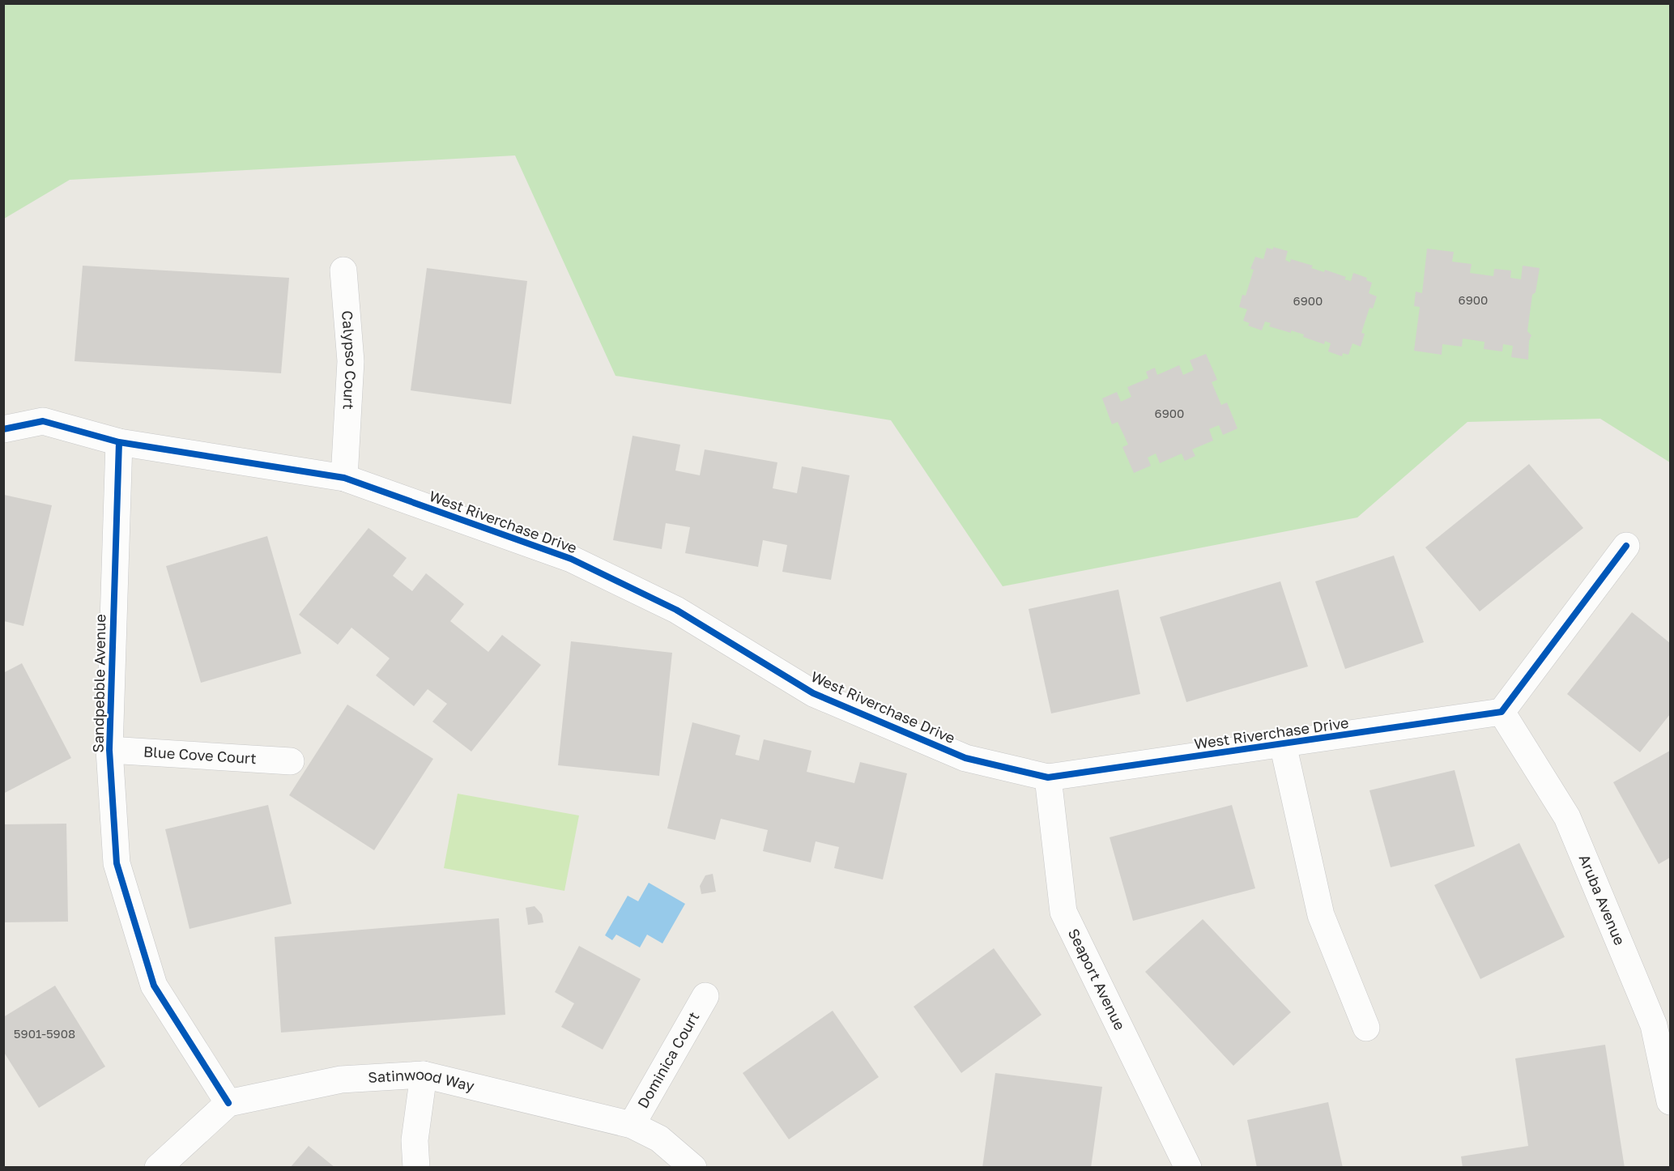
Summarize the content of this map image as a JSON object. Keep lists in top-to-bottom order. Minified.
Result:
{"streets":{"street":["Calypso Court","West Riverchase Drive","Sandpebble Avenue","Blue Cove Court","Aruba Avenue","Seaport Avenue","Dominica Court","Satinwood Way"]},"crossings":[["Calypso Court","West Riverchase Drive"],["West Riverchase Drive","Sandpebble Avenue"],["West Riverchase Drive","Aruba Avenue"],["West Riverchase Drive","Seaport Avenue"],["Sandpebble Avenue","Blue Cove Court"],["Sandpebble Avenue","Satinwood Way"],["Dominica Court","Satinwood Way"]],"house_numbers":["6900","6900","6900","5901-5908"]}
